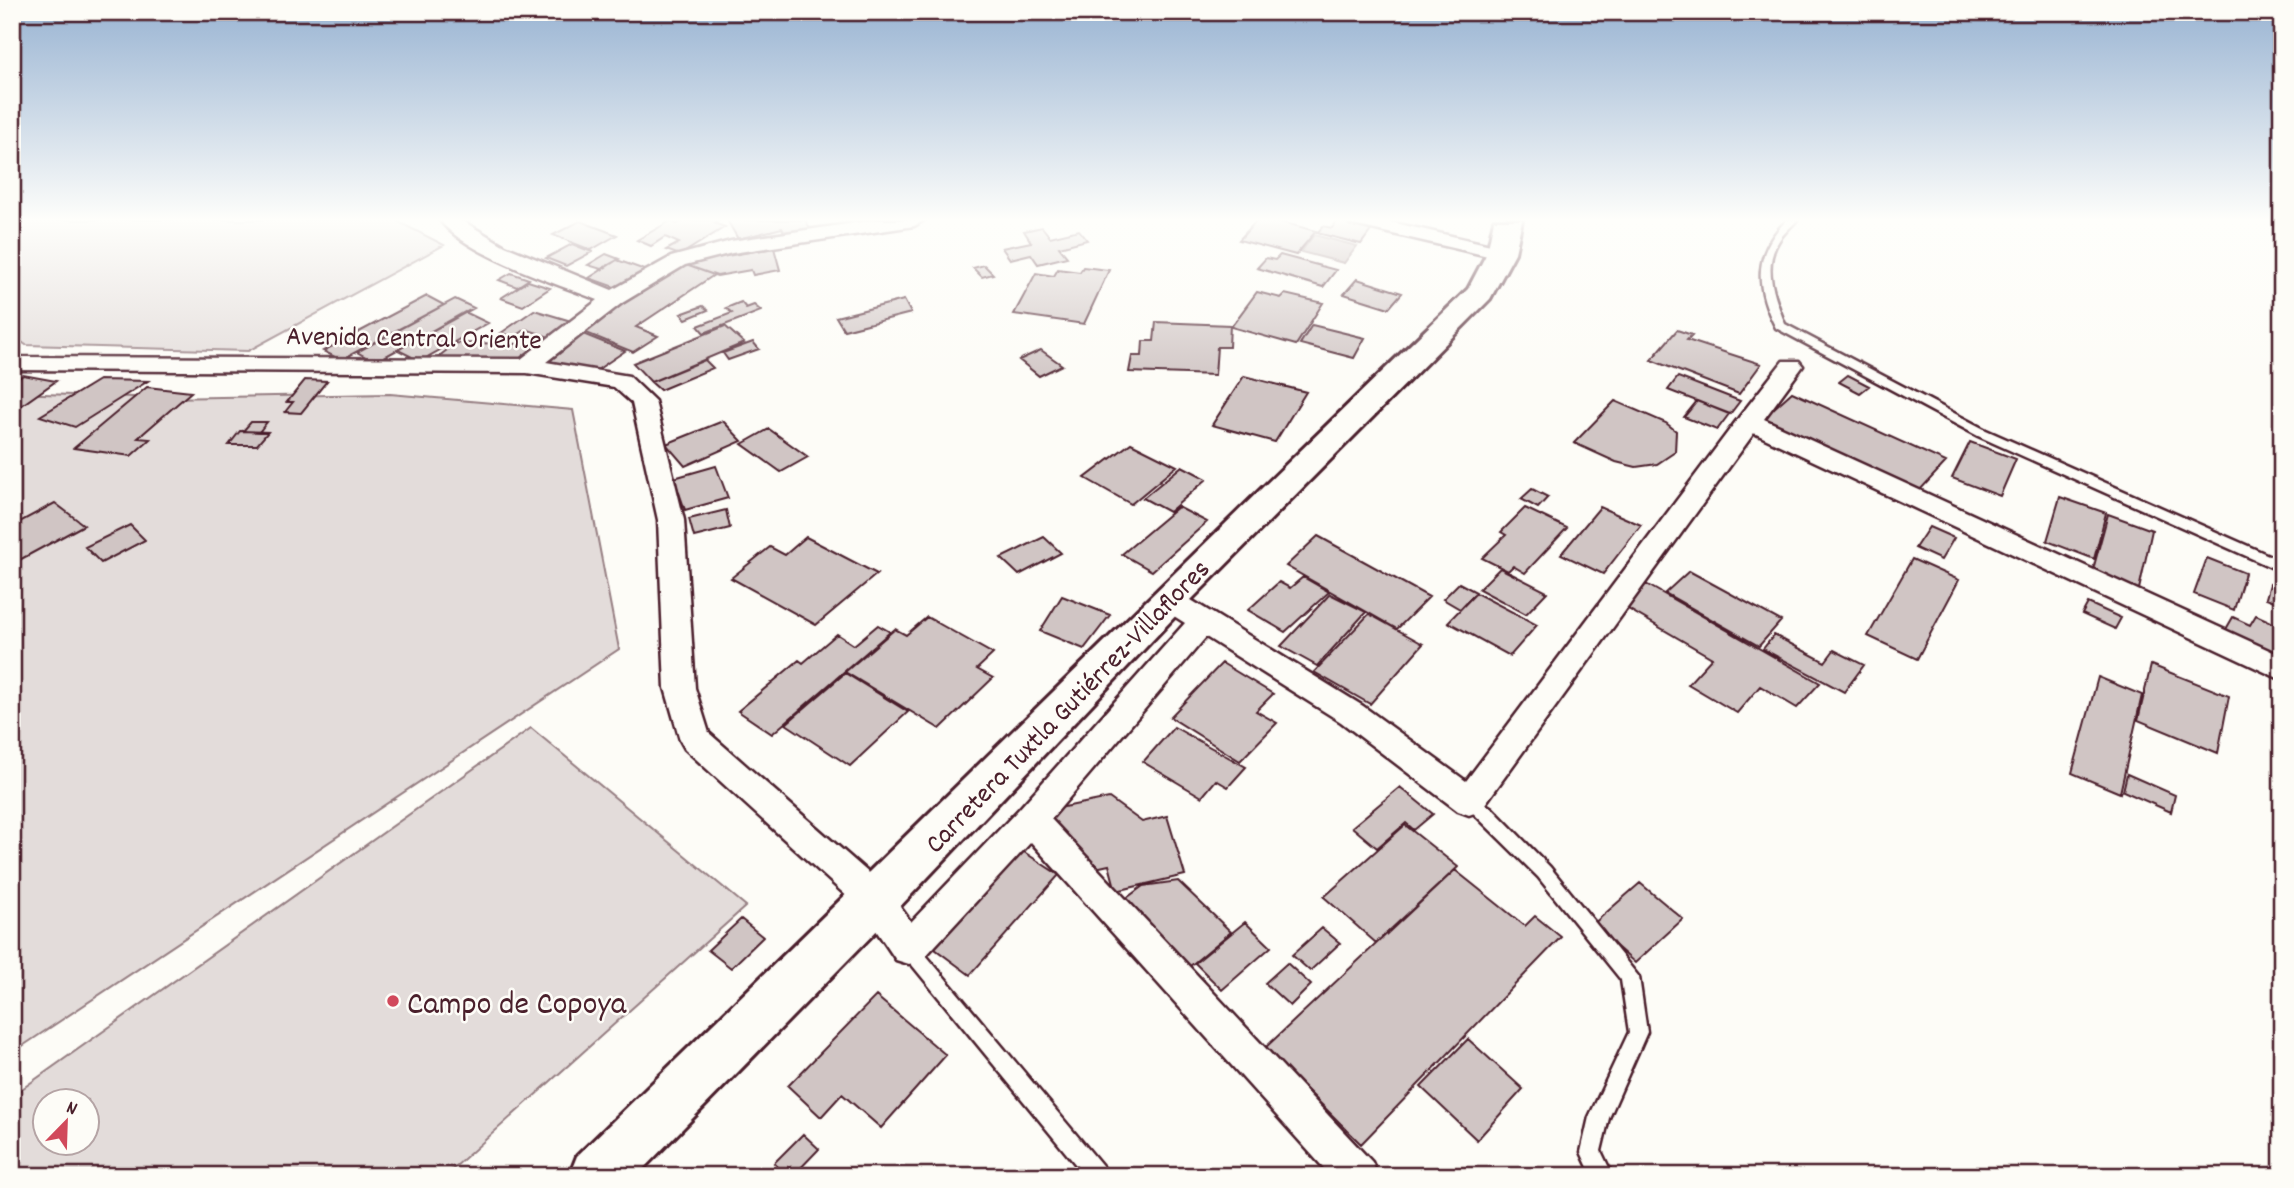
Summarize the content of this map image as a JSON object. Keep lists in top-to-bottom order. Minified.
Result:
{"streets":{"main road":["Carretera Tuxtla Gutiérrez-Villaflores"],"street":["Avenida Central Oriente"]},"crossings":[["Avenida Central Oriente","Carretera Tuxtla Gutiérrez-Villaflores"]],"places":["Campo de Copoya"],"north":"top right"}
